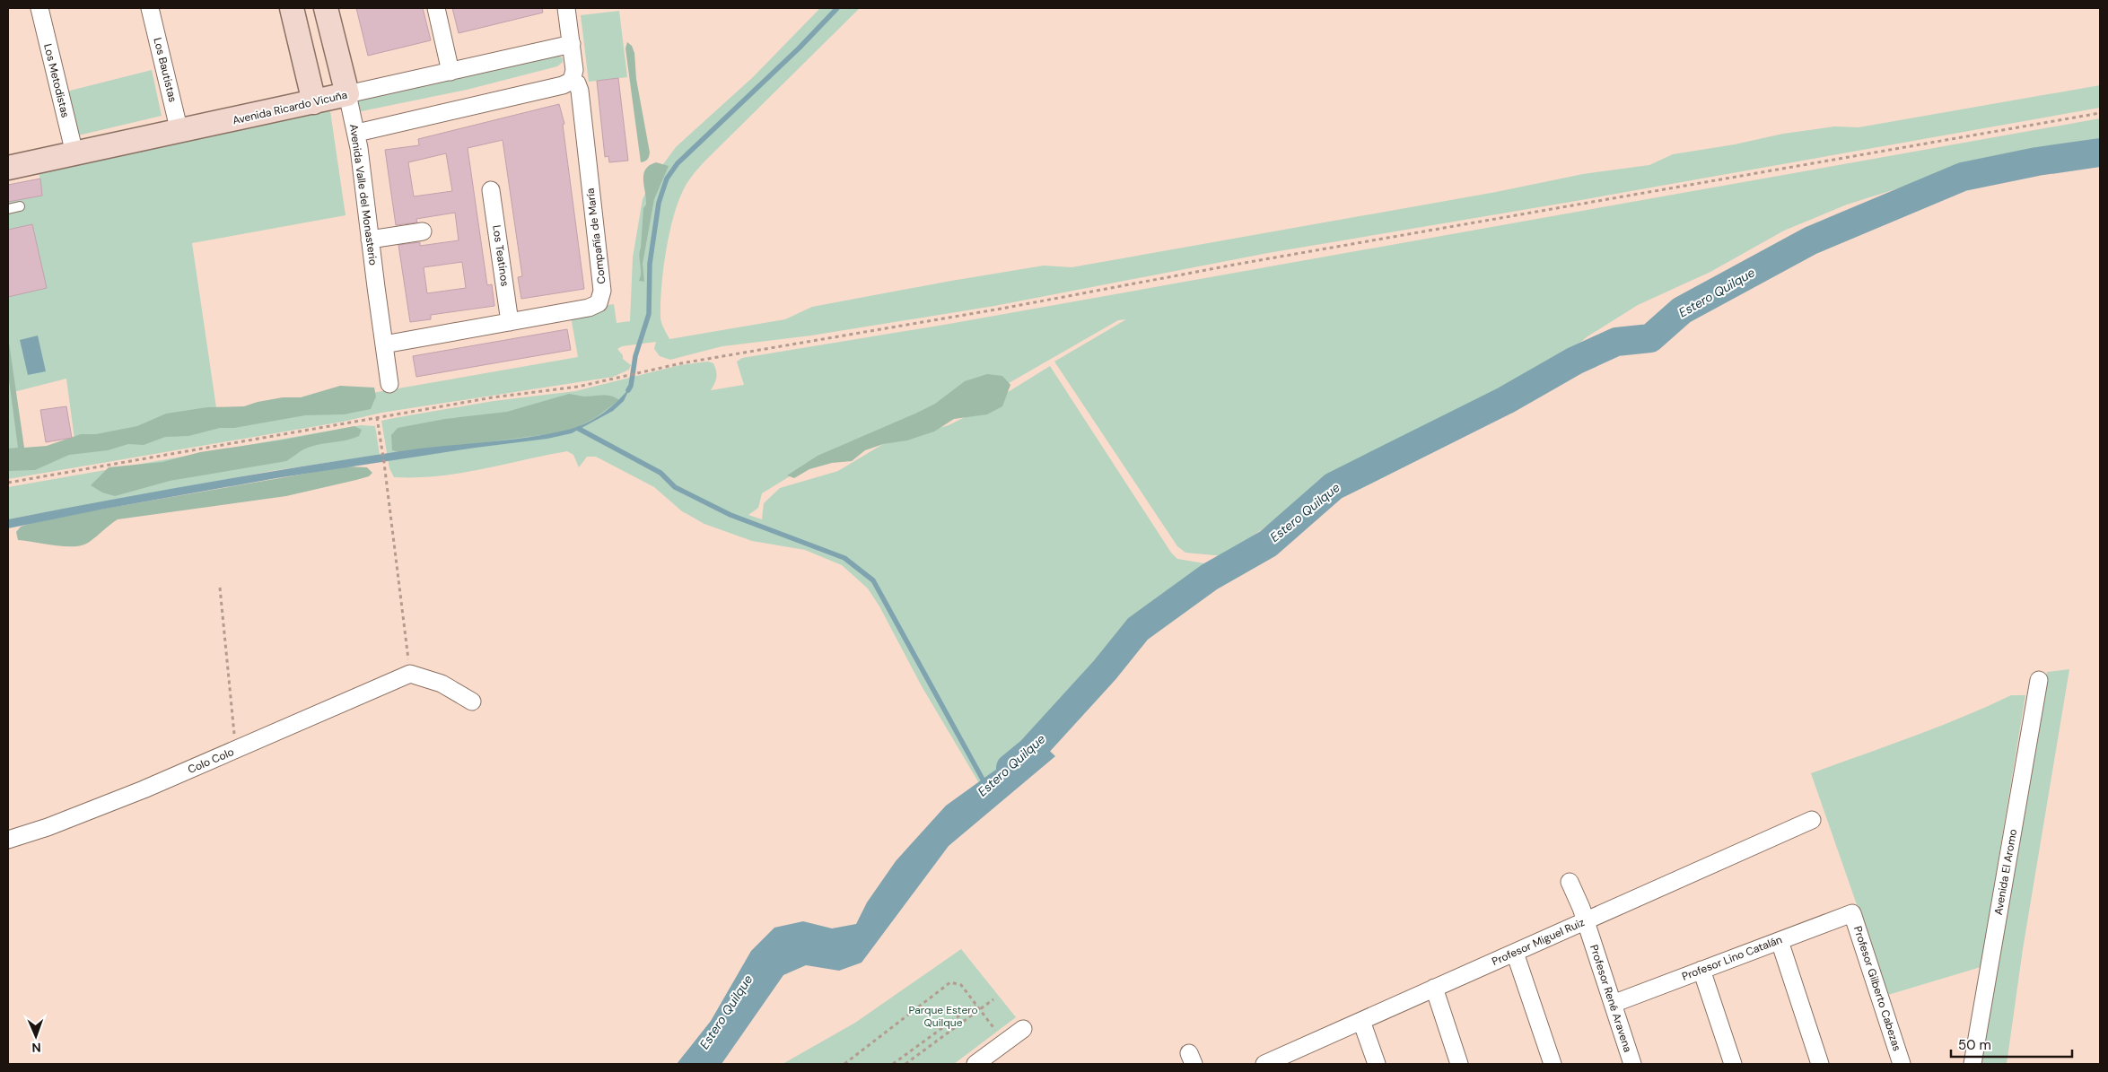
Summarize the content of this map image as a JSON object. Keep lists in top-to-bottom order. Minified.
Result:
{"streets":{"street":["Los Bautistas","Los Metodistas","Avenida Ricardo Vicuña","Avenida Valle del Monasterio","Compañía de María","Los Teatinos","Colo Colo","Avenida El Aromo","Profesor Miguel Ruiz","Profesor Lino Catalán","Profesor Gilberto Cabezas","Profesor René Aravena"]},"crossings":[["Los Bautistas","Avenida Ricardo Vicuña"],["Los Metodistas","Avenida Ricardo Vicuña"],["Avenida Ricardo Vicuña","Avenida Valle del Monasterio"],["Avenida Ricardo Vicuña","Compañía de María"],["Avenida Valle del Monasterio","Compañía de María"],["Compañía de María","Los Teatinos"],["Profesor Miguel Ruiz","Profesor René Aravena"],["Profesor Lino Catalán","Profesor Gilberto Cabezas"],["Profesor Lino Catalán","Profesor René Aravena"]],"water":["Estero Quilque"],"parks":["Parque Estero Quilque"],"scale_bar":"50 m","north":"bottom"}
